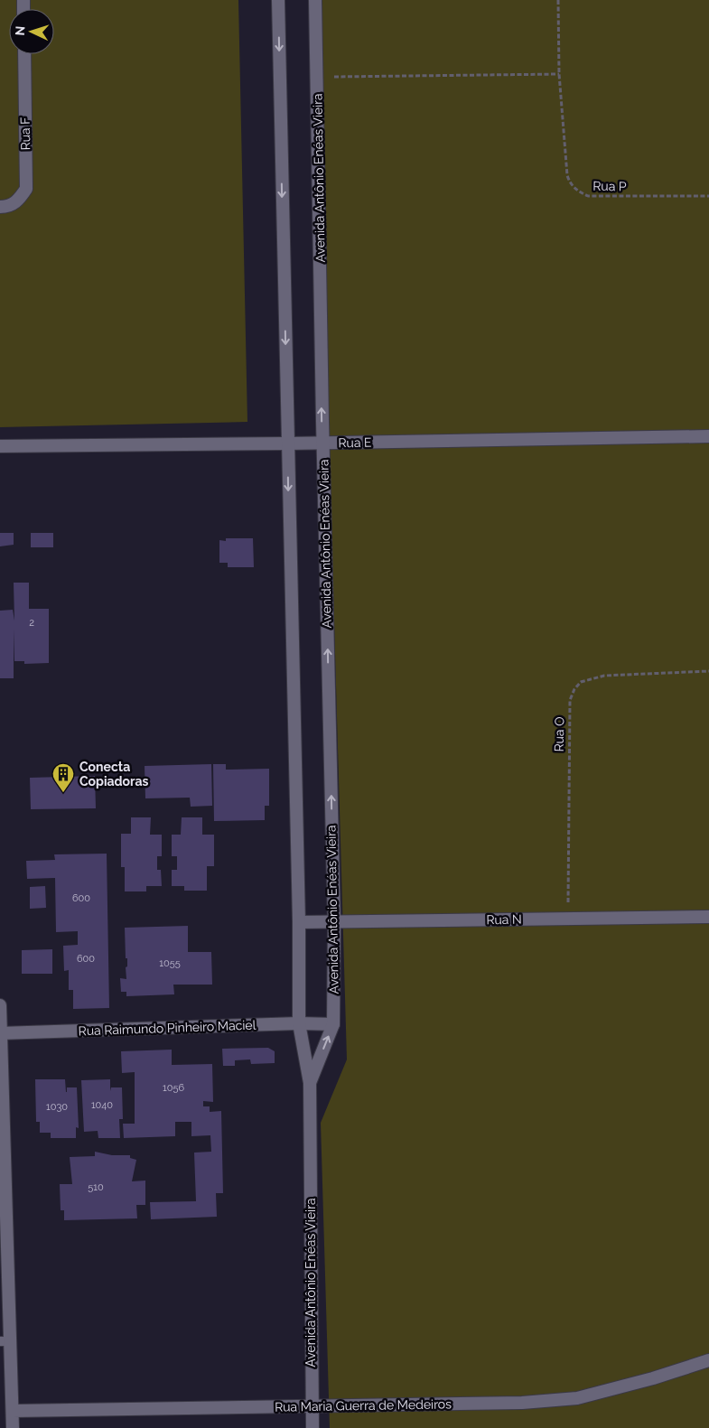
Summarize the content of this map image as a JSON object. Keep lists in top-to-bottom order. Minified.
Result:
{"streets":{"street":["Rua F","Avenida Antônio Enéas Vieira","Rua E","Rua N","Rua Raimundo Pinheiro Maciel","Rua Maria Guerra de Medeiros"],"path":["Rua P","Rua O"]},"crossings":[["Avenida Antônio Enéas Vieira","Rua E"],["Avenida Antônio Enéas Vieira","Rua N"],["Avenida Antônio Enéas Vieira","Rua Raimundo Pinheiro Maciel"],["Avenida Antônio Enéas Vieira","Rua Maria Guerra de Medeiros"],["Rua O","Rua N"]],"places":{"building":["Conecta Copiadoras"]},"house_numbers":["2","600","600","1055","1056","1040","1030","510"],"north":"left"}
